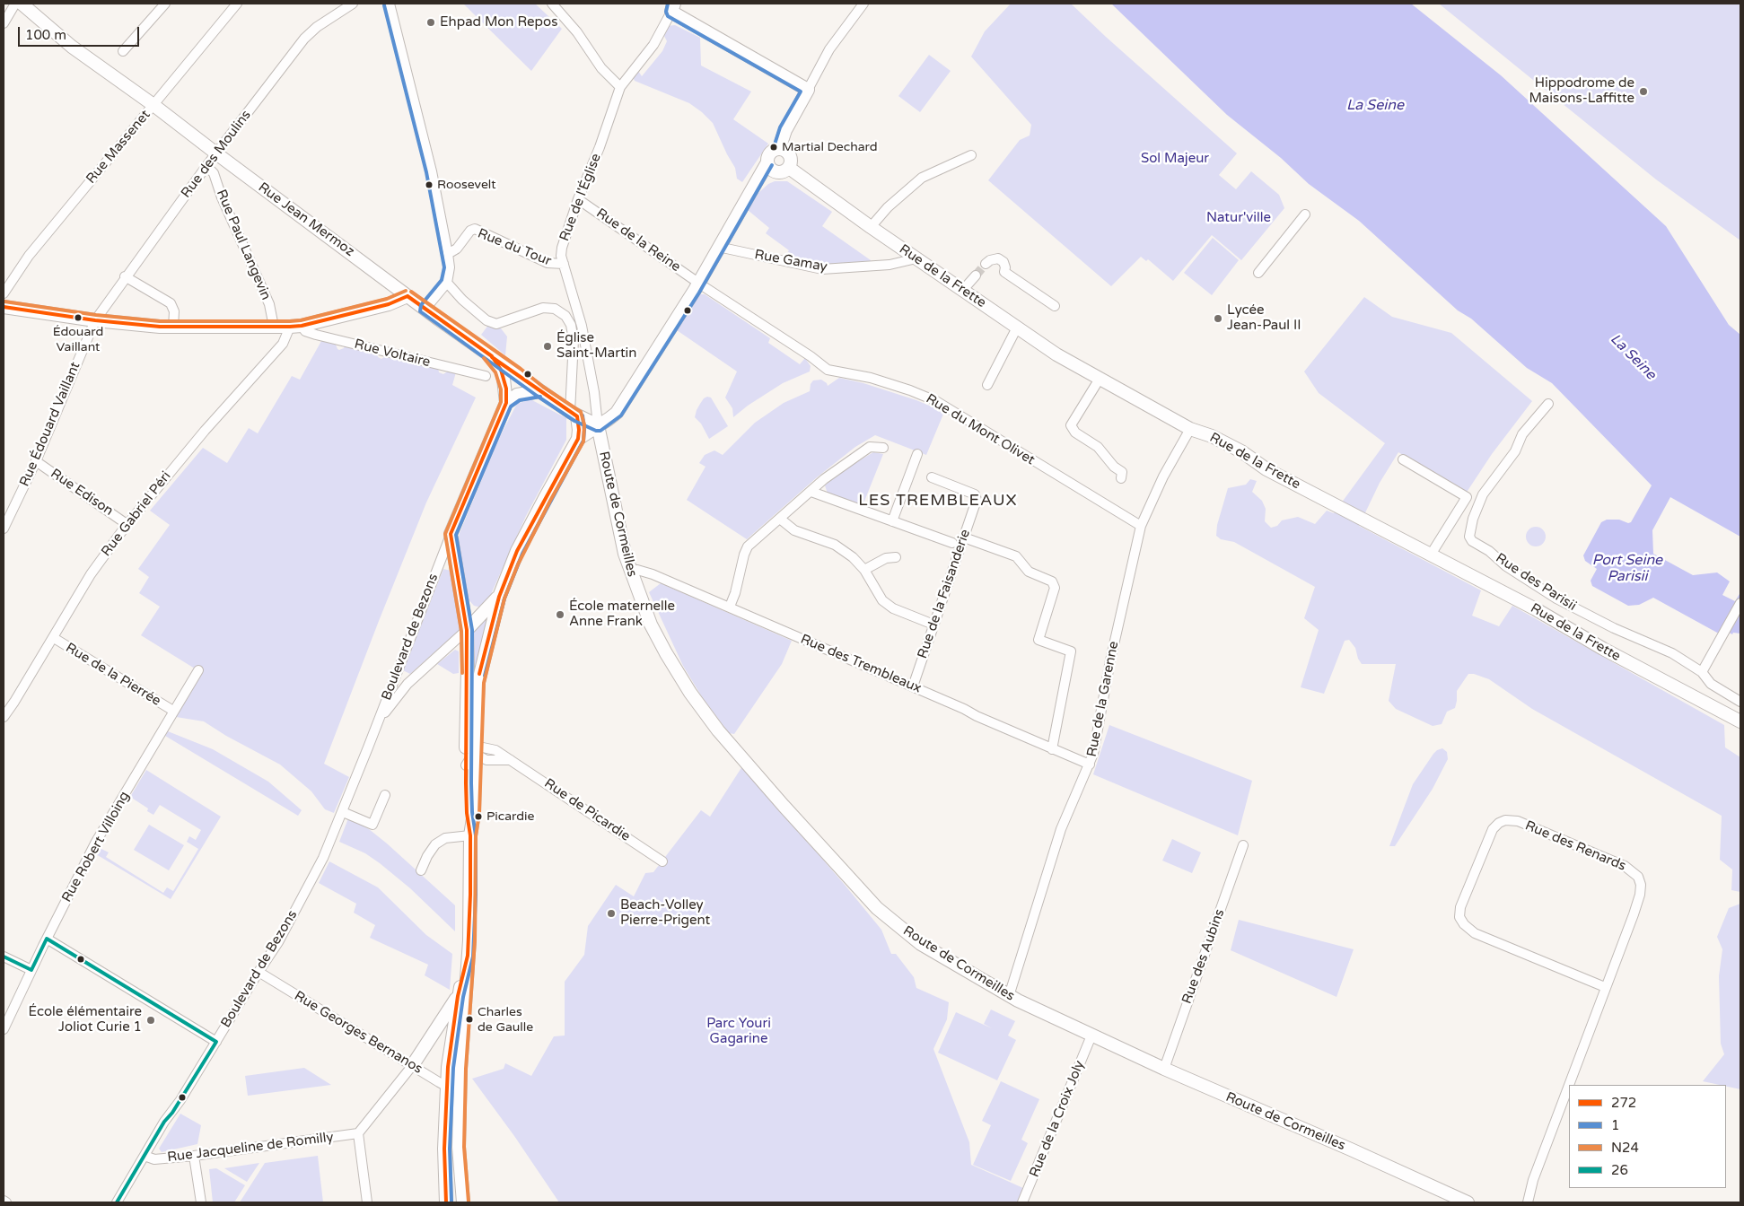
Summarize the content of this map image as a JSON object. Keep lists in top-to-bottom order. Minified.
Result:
{"streets":{"main road":["Rue Jean Mermoz","Rue de la Frette","Rue Voltaire","Route de Cormeilles","Boulevard de Bezons"],"street":["Rue Massenet","Rue des Moulins","Rue de l'Église","Rue de la Reine","Rue Paul Langevin","Rue du Tour","Rue Gamay","Rue Édouard Vaillant","Rue du Mont Olivet","Rue Edison","Rue Gabriel Péri","Rue des Parisii","Rue de la Faisanderie","Rue des Trembleaux","Rue de la Pierrée","Rue de la Garenne","Rue de Picardie","Rue des Renards","Rue Robert Villoing","Rue des Aubins","Rue Georges Bernanos","Rue de la Croix Joly","Rue Jacqueline de Romilly"]},"crossings":[["Rue Massenet","Rue Jean Mermoz"],["Rue des Moulins","Rue Jean Mermoz"],["Rue des Moulins","Rue Paul Langevin"],["Rue des Moulins","Rue Voltaire"],["Rue des Moulins","Rue Édouard Vaillant"],["Rue de l'Église","Rue Jean Mermoz"],["Rue de l'Église","Rue de la Reine"],["Rue de l'Église","Rue du Tour"],["Rue de l'Église","Route de Cormeilles"],["Rue Jean Mermoz","Route de Cormeilles"],["Rue Jean Mermoz","Boulevard de Bezons"],["Rue de la Reine","Rue du Mont Olivet"],["Rue Paul Langevin","Rue Voltaire"],["Rue Gamay","Rue de la Frette"],["Rue de la Frette","Rue de la Garenne"],["Rue Voltaire","Rue Édouard Vaillant"],["Rue Voltaire","Rue Gabriel Péri"],["Rue Édouard Vaillant","Rue Edison"],["Rue du Mont Olivet","Rue de la Garenne"],["Rue Edison","Rue Gabriel Péri"],["Rue Gabriel Péri","Rue de la Pierrée"],["Route de Cormeilles","Rue des Trembleaux"],["Route de Cormeilles","Rue de la Garenne"],["Route de Cormeilles","Rue des Aubins"],["Route de Cormeilles","Rue de la Croix Joly"],["Rue de la Faisanderie","Rue des Trembleaux"],["Boulevard de Bezons","Rue Georges Bernanos"],["Boulevard de Bezons","Rue Jacqueline de Romilly"],["Rue des Trembleaux","Rue de la Garenne"],["Rue de la Pierrée","Rue Robert Villoing"]],"districts":["LES TREMBLEAUX"],"water":["La Seine","Port Seine Parisii"],"parks":["Sol Majeur","Natur'ville","Parc Youri Gagarine"],"places":["Ehpad Mon Repos","Hippodrome de Maisons-Laffitte","Martial Dechard","Roosevelt","Édouard Vaillant","Lycée Jean-Paul II","Église Saint-Martin","École maternelle Anne Frank","Picardie","Beach-Volley Pierre-Prigent","Charles de Gaulle","École élémentaire Joliot Curie 1"],"lines":["transit line 1","transit line N24","transit line 272","transit line 26"],"legend":["272","1","N24","26"],"scale_bar":"100 m"}
